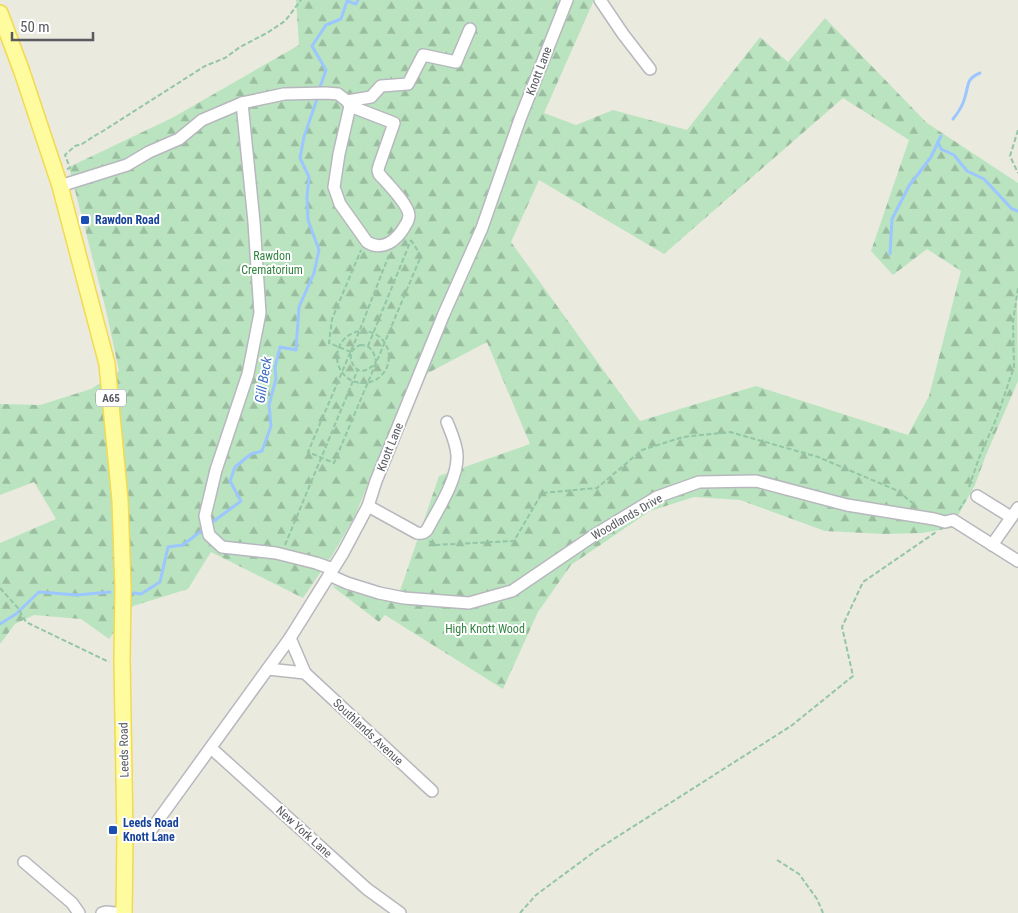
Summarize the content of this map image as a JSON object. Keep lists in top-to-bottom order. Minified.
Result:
{"streets":{"main road":["A65","Leeds Road"],"street":["Knott Lane","Woodlands Drive","Southlands Avenue","New York Lane"]},"crossings":[["Knott Lane","Woodlands Drive"],["Knott Lane","Southlands Avenue"],["Knott Lane","Leeds Road"],["Knott Lane","New York Lane"],["A65","Leeds Road"]],"water":["Gill Beck"],"parks":["Rawdon Crematorium","High Knott Wood"],"places":{"transit":["Rawdon Road","Leeds Road Knott Lane"]},"scale_bar":"50 m"}
